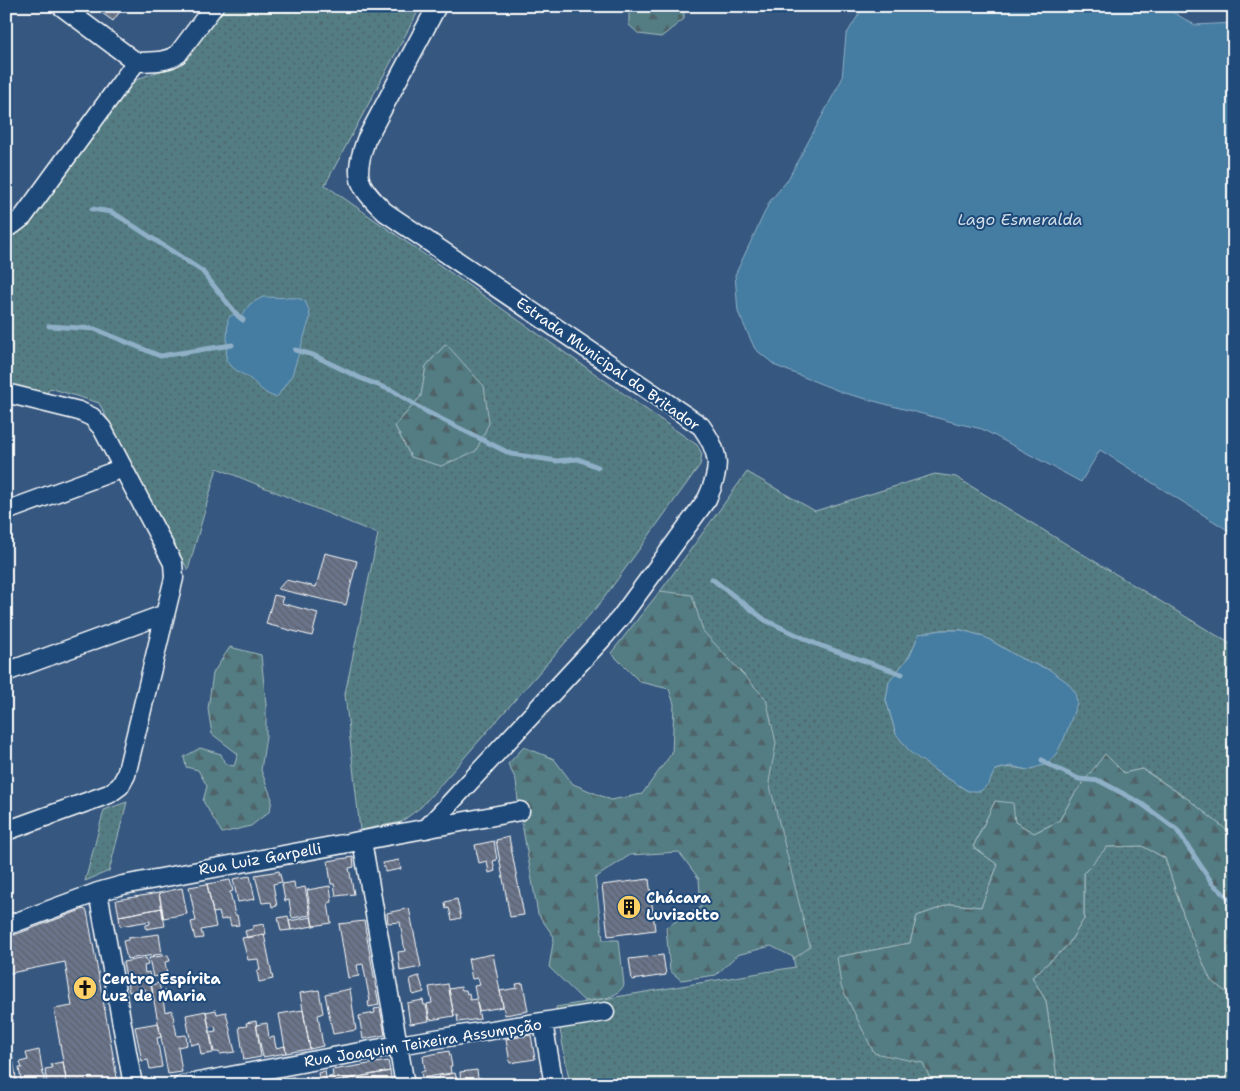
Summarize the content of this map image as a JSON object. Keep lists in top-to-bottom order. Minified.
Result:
{"streets":{"street":["Estrada Municipal do Britador","Rua Luiz Garpelli","Rua Joaquim Teixeira Assumpção"]},"crossings":[["Estrada Municipal do Britador","Rua Luiz Garpelli"]],"water":["Lago Esmeralda"],"places":{"building":["Chácara Luvizotto"],"church":["Centro Espírita Luz de Maria"]}}
